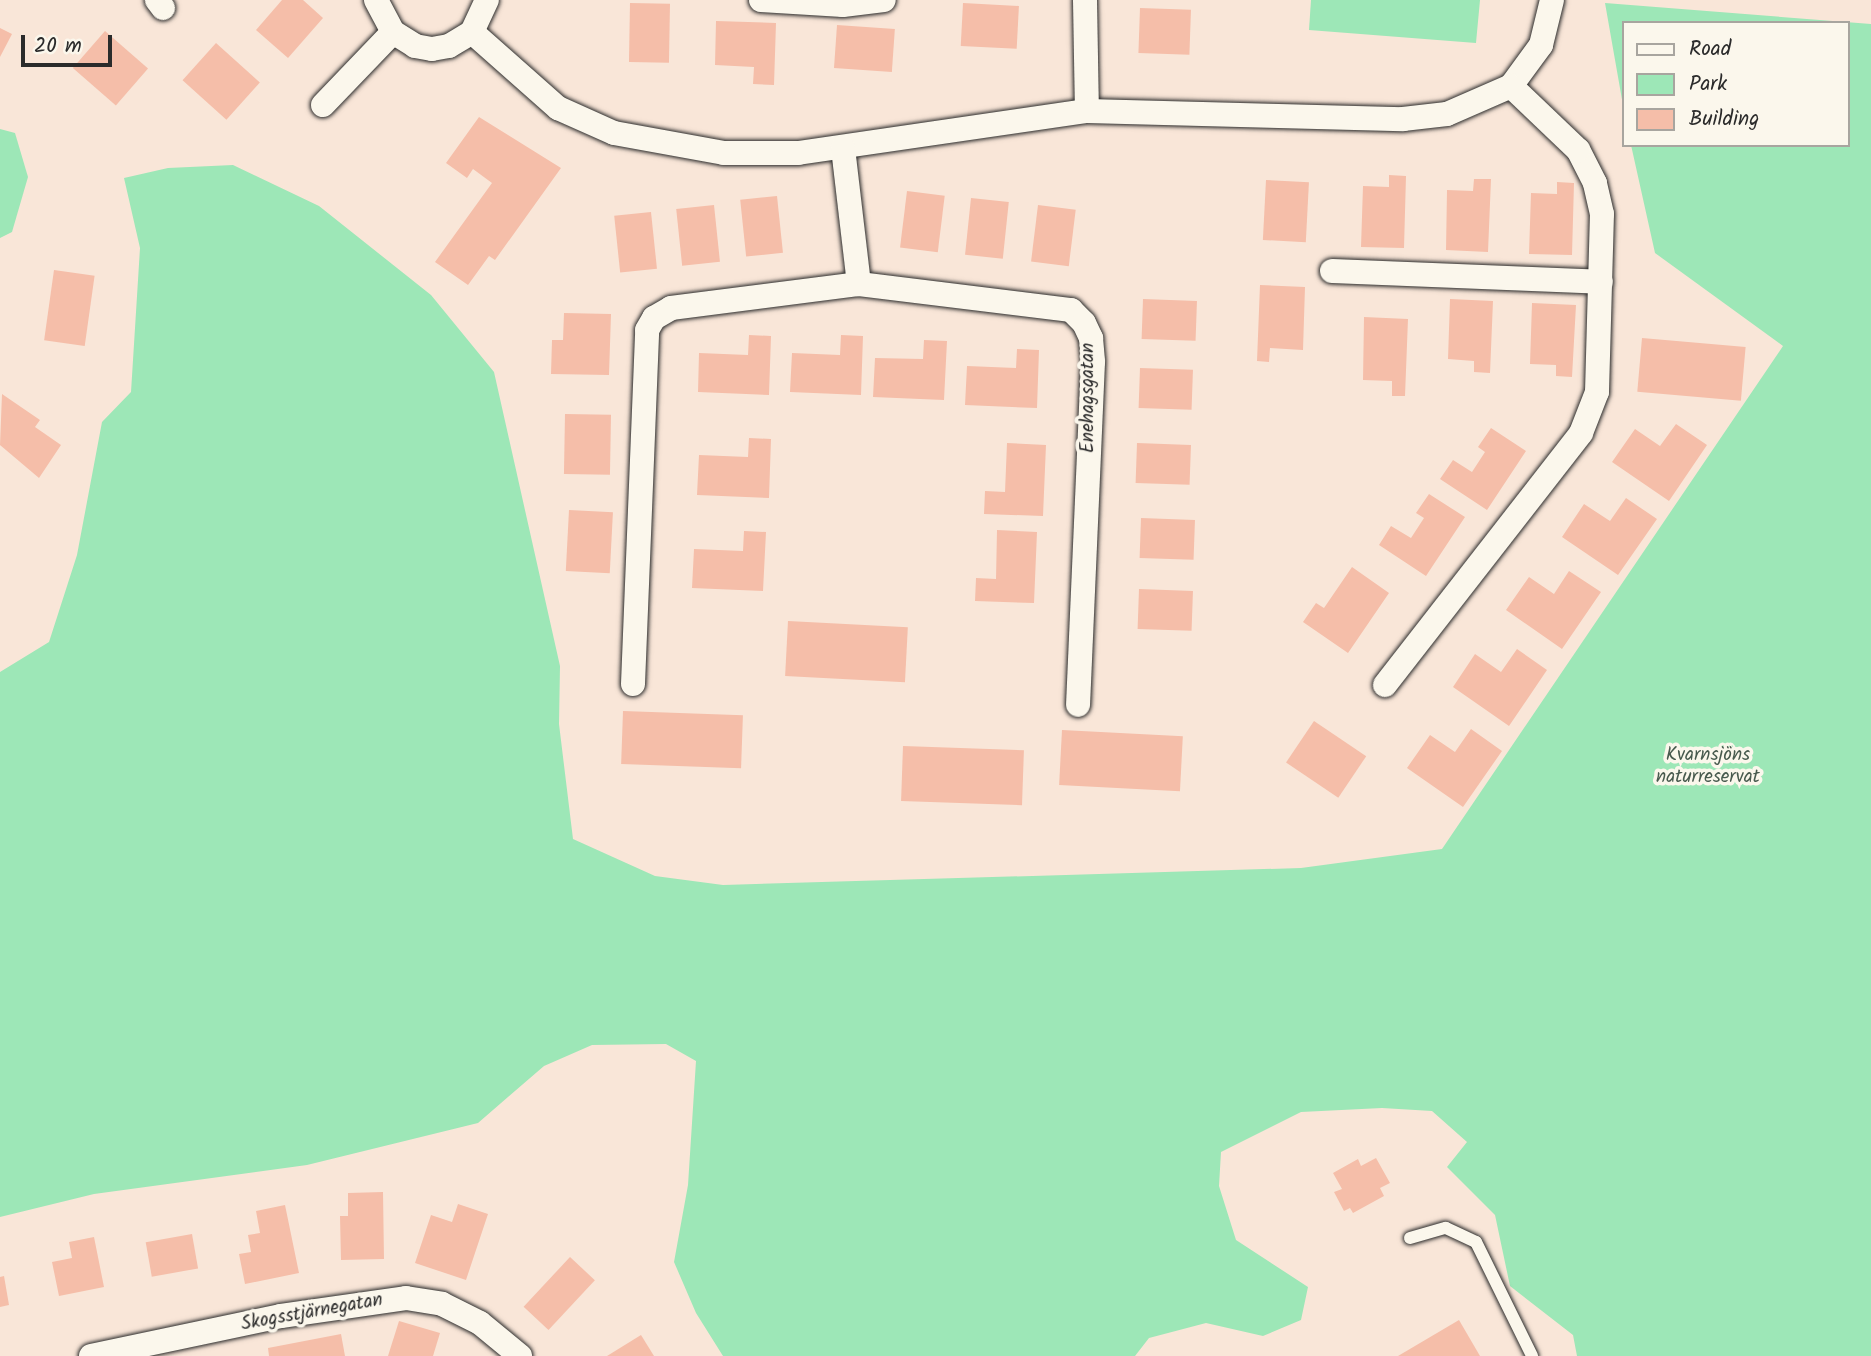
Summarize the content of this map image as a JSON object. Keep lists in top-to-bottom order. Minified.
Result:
{"streets":{"street":["Enehagsgatan","Skogsstjärnegatan"]},"parks":["Kvarnsjöns naturreservat"],"legend":["Road","Park","Building"],"scale_bar":"20 m"}
